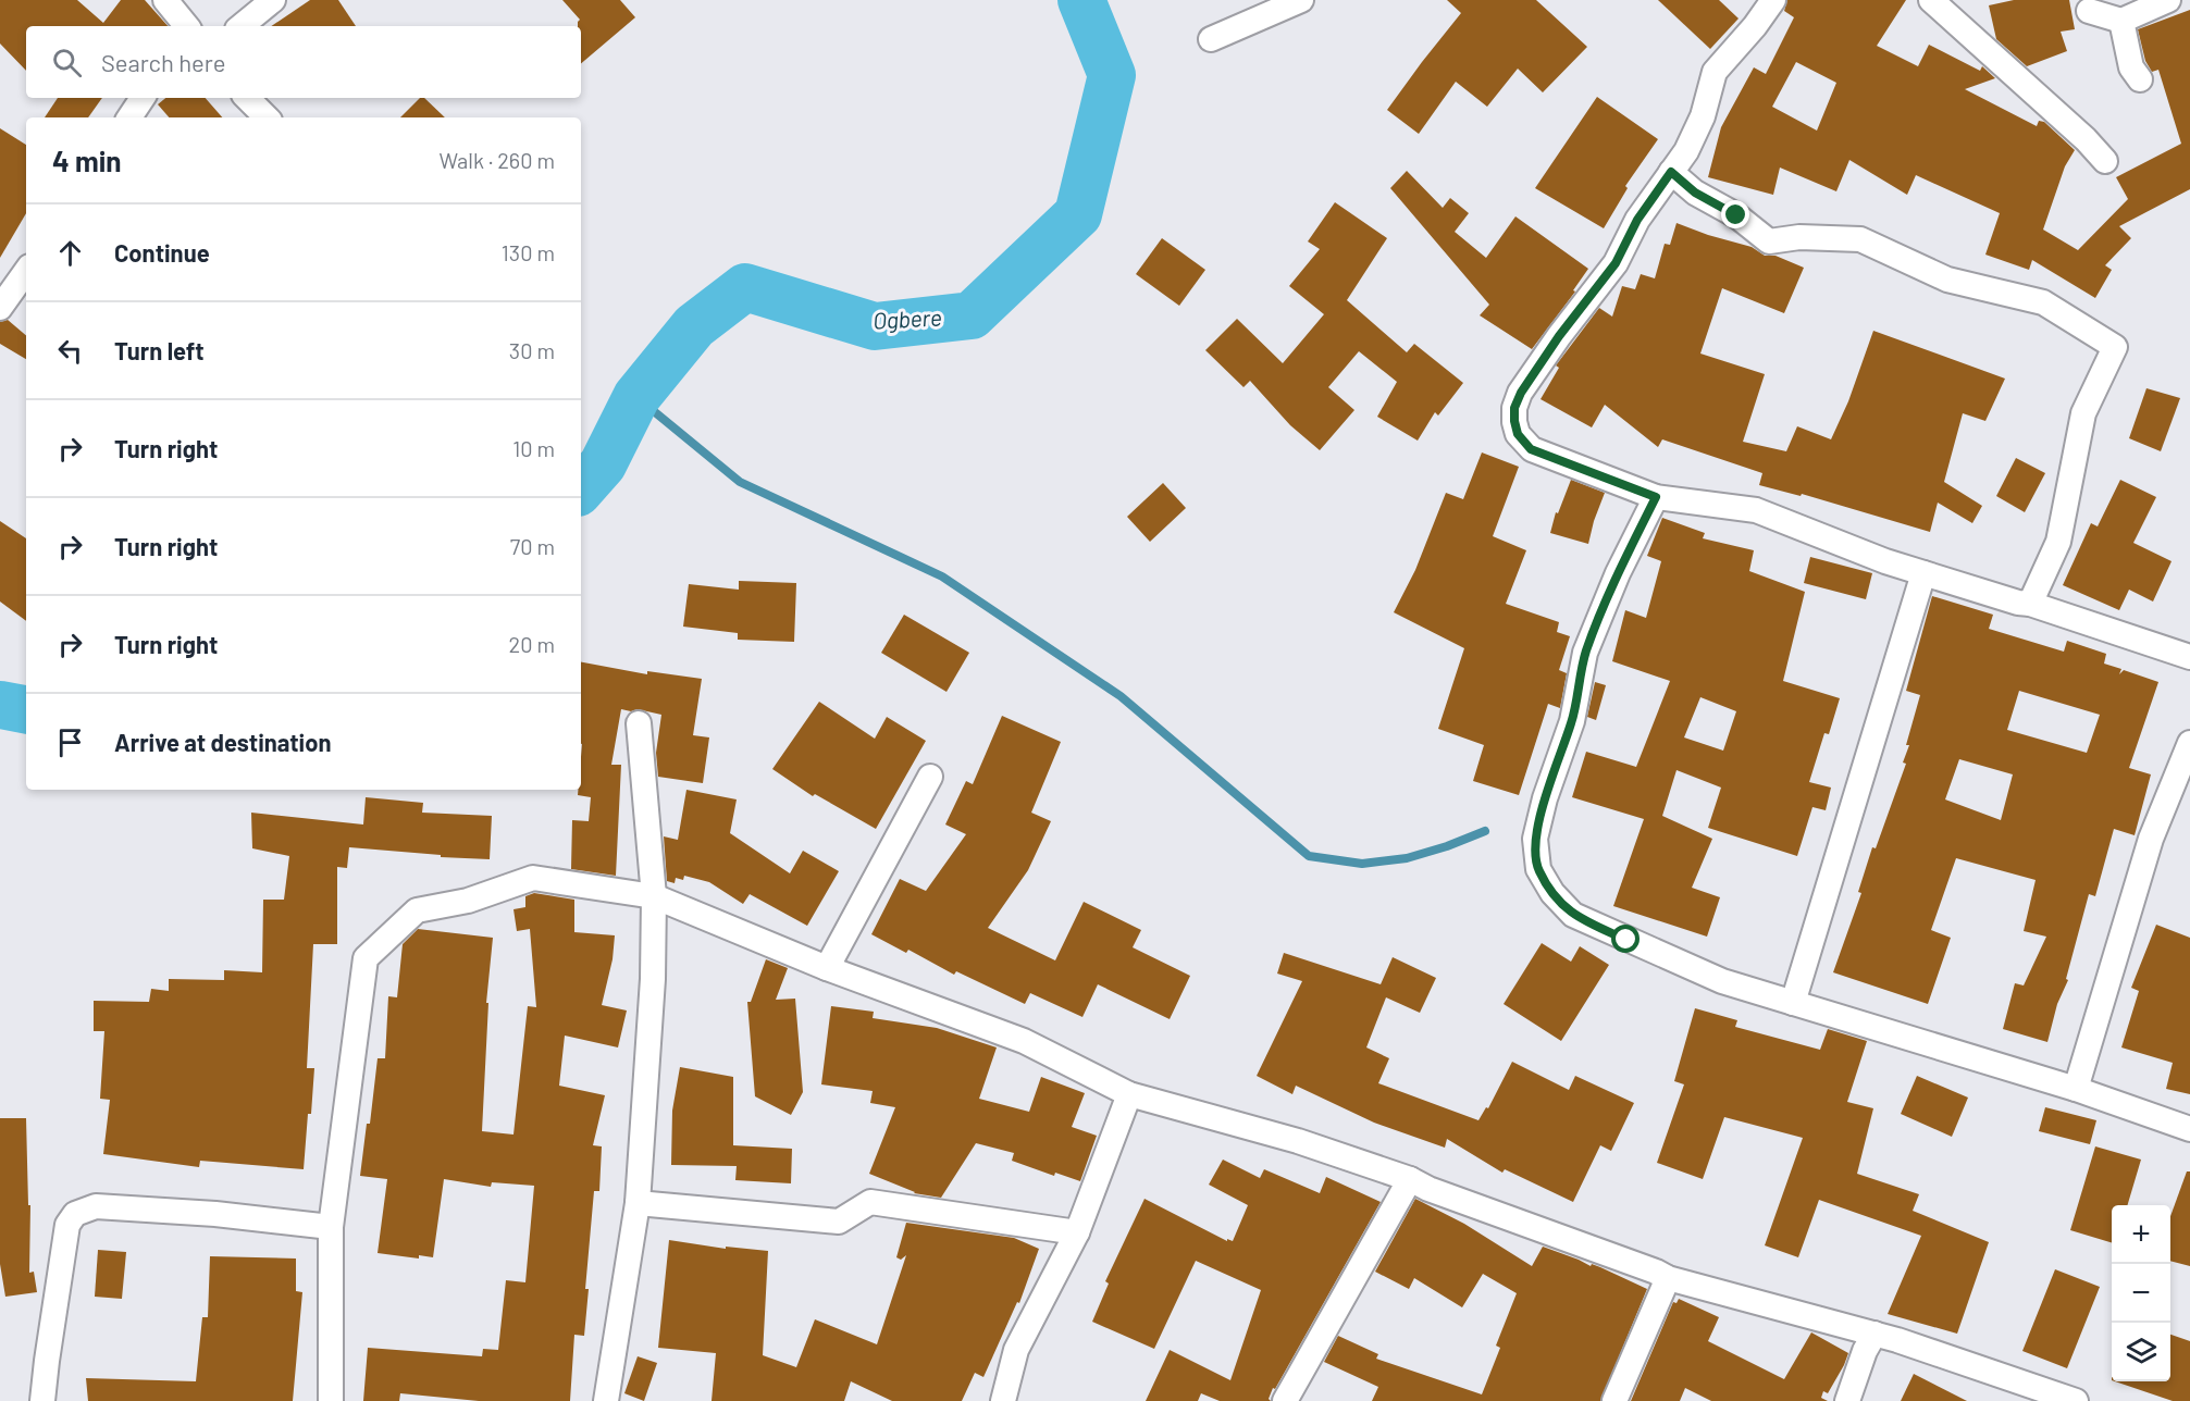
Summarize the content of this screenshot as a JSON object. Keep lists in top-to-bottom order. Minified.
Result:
{"water":["Ogbere"],"page":{"search":"Search here","heading":["4 min","Walk · 260 m"],"list":[["Continue","130 m"],["Turn left","30 m"],["Turn right","10 m"],["Turn right","70 m"],["Turn right","20 m"],"Arrive at destination"],"map_buttons":["+","−"]}}
